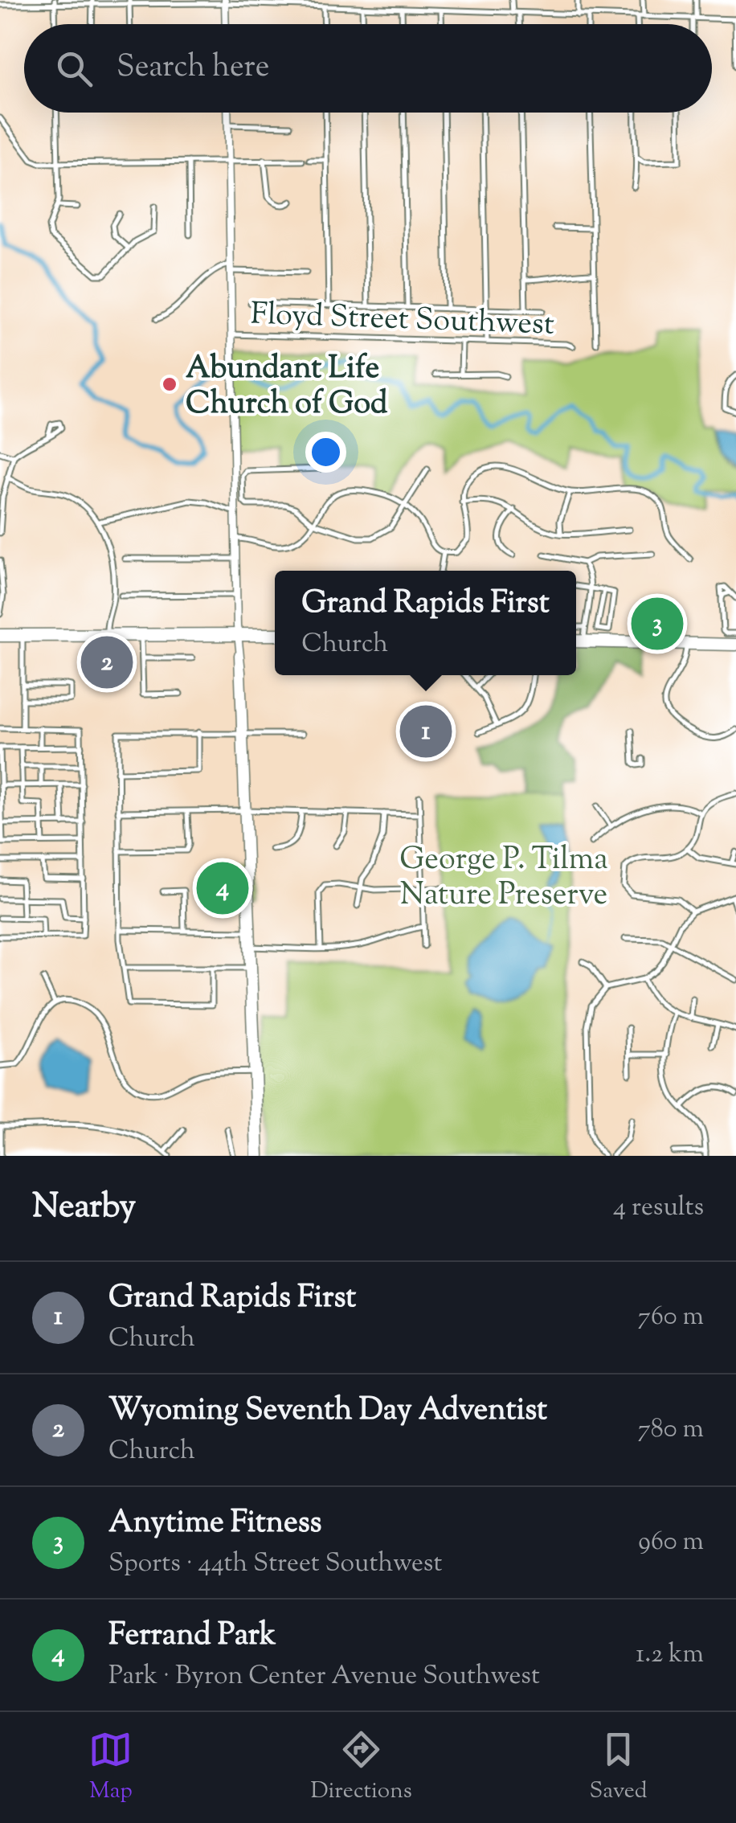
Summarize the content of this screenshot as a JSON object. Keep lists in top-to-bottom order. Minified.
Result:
{"streets":{"street":["Floyd Street Southwest"]},"parks":["George P. Tilma Nature Preserve"],"places":["Abundant Life Church of God"],"page":{"search":"Search here","popup":["Grand Rapids First","Church"],"pins":["3","2","1","4"],"heading":["Nearby","4 results"],"list":[{"mark":"1","name":"Grand Rapids First","note":"Church","value":"760 m"},{"mark":"2","name":"Wyoming Seventh Day Adventist","note":"Church","value":"780 m"},{"mark":"3","name":"Anytime Fitness","note":"Sports · 44th Street Southwest","value":"960 m"},{"mark":"4","name":"Ferrand Park","note":"Park · Byron Center Avenue Southwest","value":"1.2 km"}],"nav":["Map","Directions","Saved"]}}
